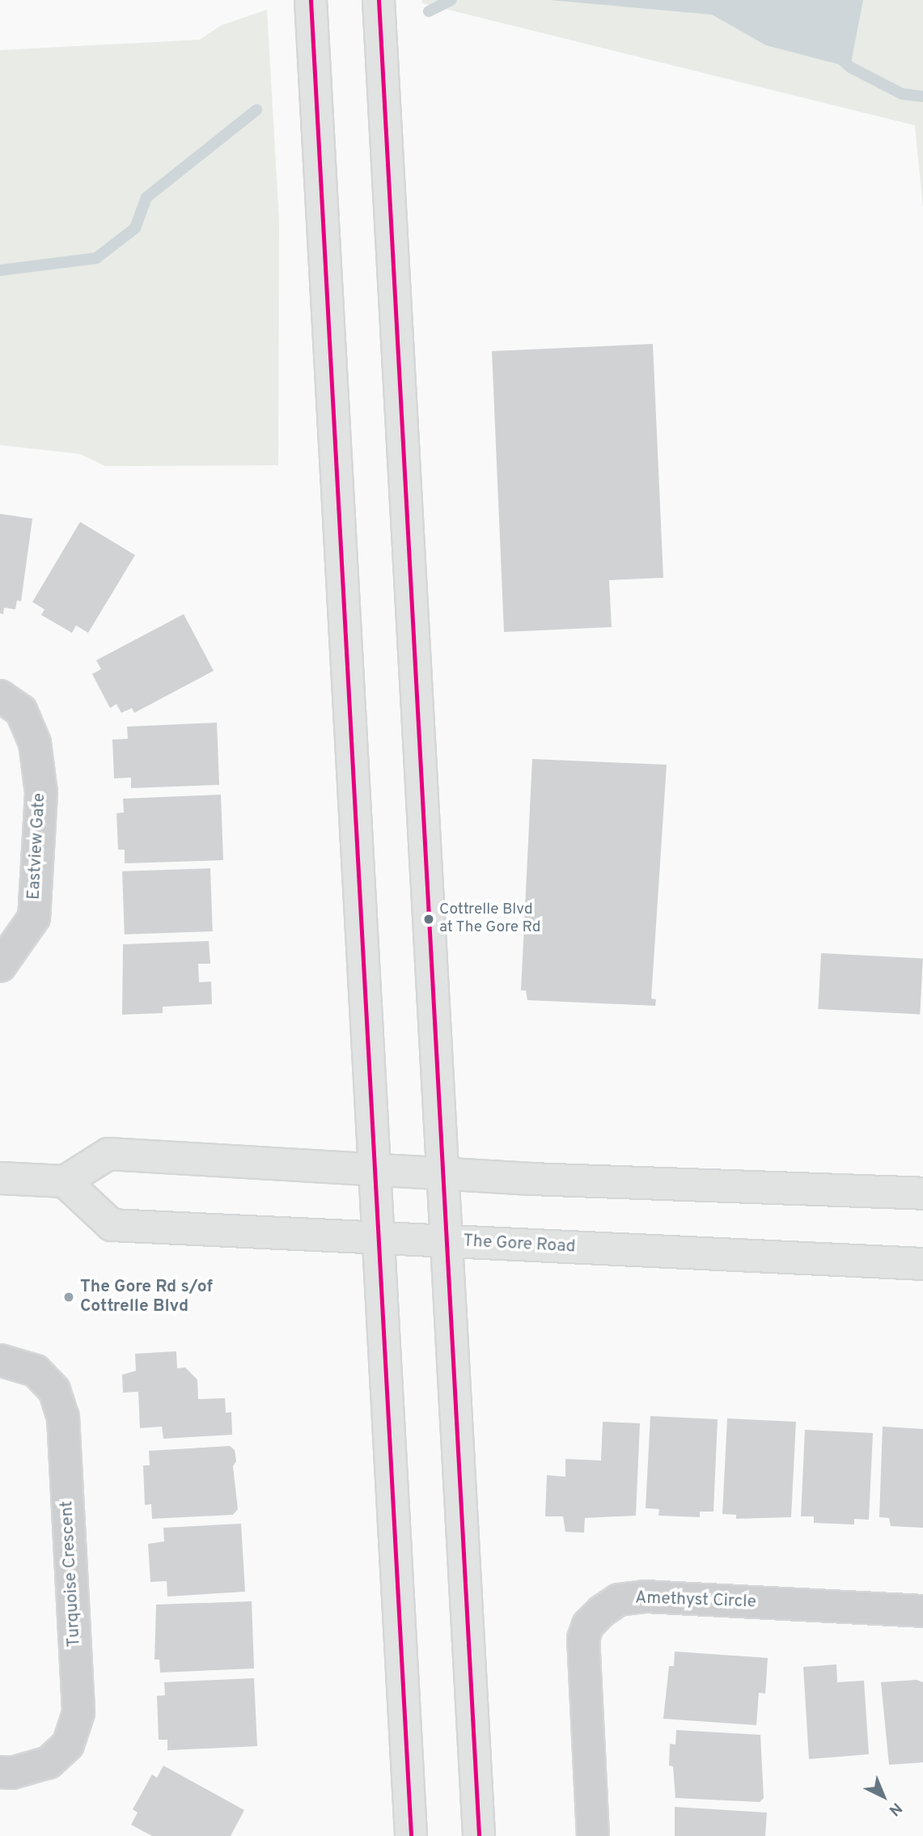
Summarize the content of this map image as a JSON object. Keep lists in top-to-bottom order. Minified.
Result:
{"streets":{"main road":["The Gore Road"],"street":["Eastview Gate","Turquoise Crescent","Amethyst Circle"]},"places":["Cottrelle Blvd at The Gore Rd","The Gore Rd s/of Cottrelle Blvd"],"north":"bottom right"}
